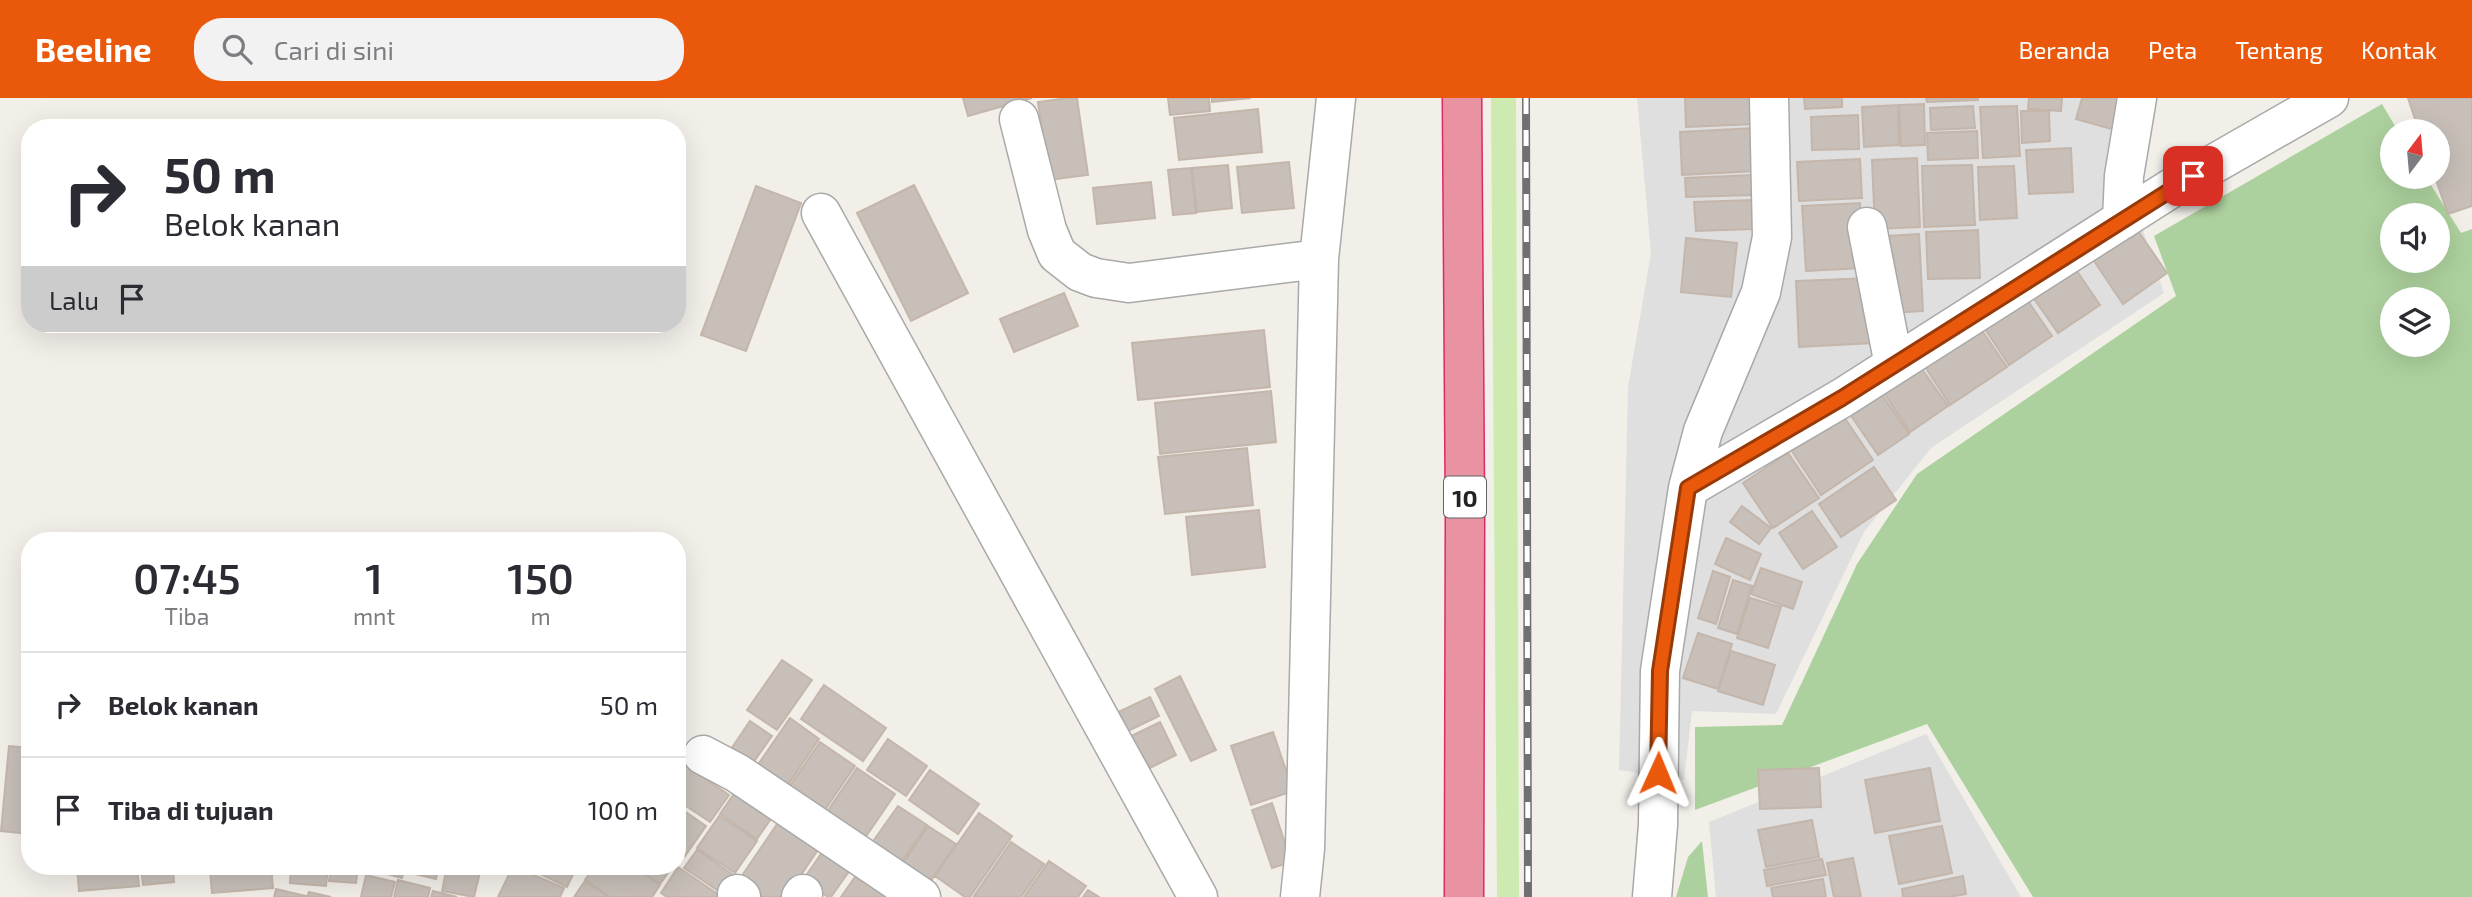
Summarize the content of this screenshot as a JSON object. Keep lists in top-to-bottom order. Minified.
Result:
{"streets":{"highway":["10"]},"north":"top","page":{"header":"Beeline","search":"Cari di sini","nav":["Beranda","Peta","Tentang","Kontak"],"turn":["50 m","Belok kanan"],"then":"Lalu","eta":["07:45","Tiba","1","mnt","150","m"],"list":[{"name":"Belok kanan","value":"50 m"},{"name":"Tiba di tujuan","value":"100 m"}]}}
